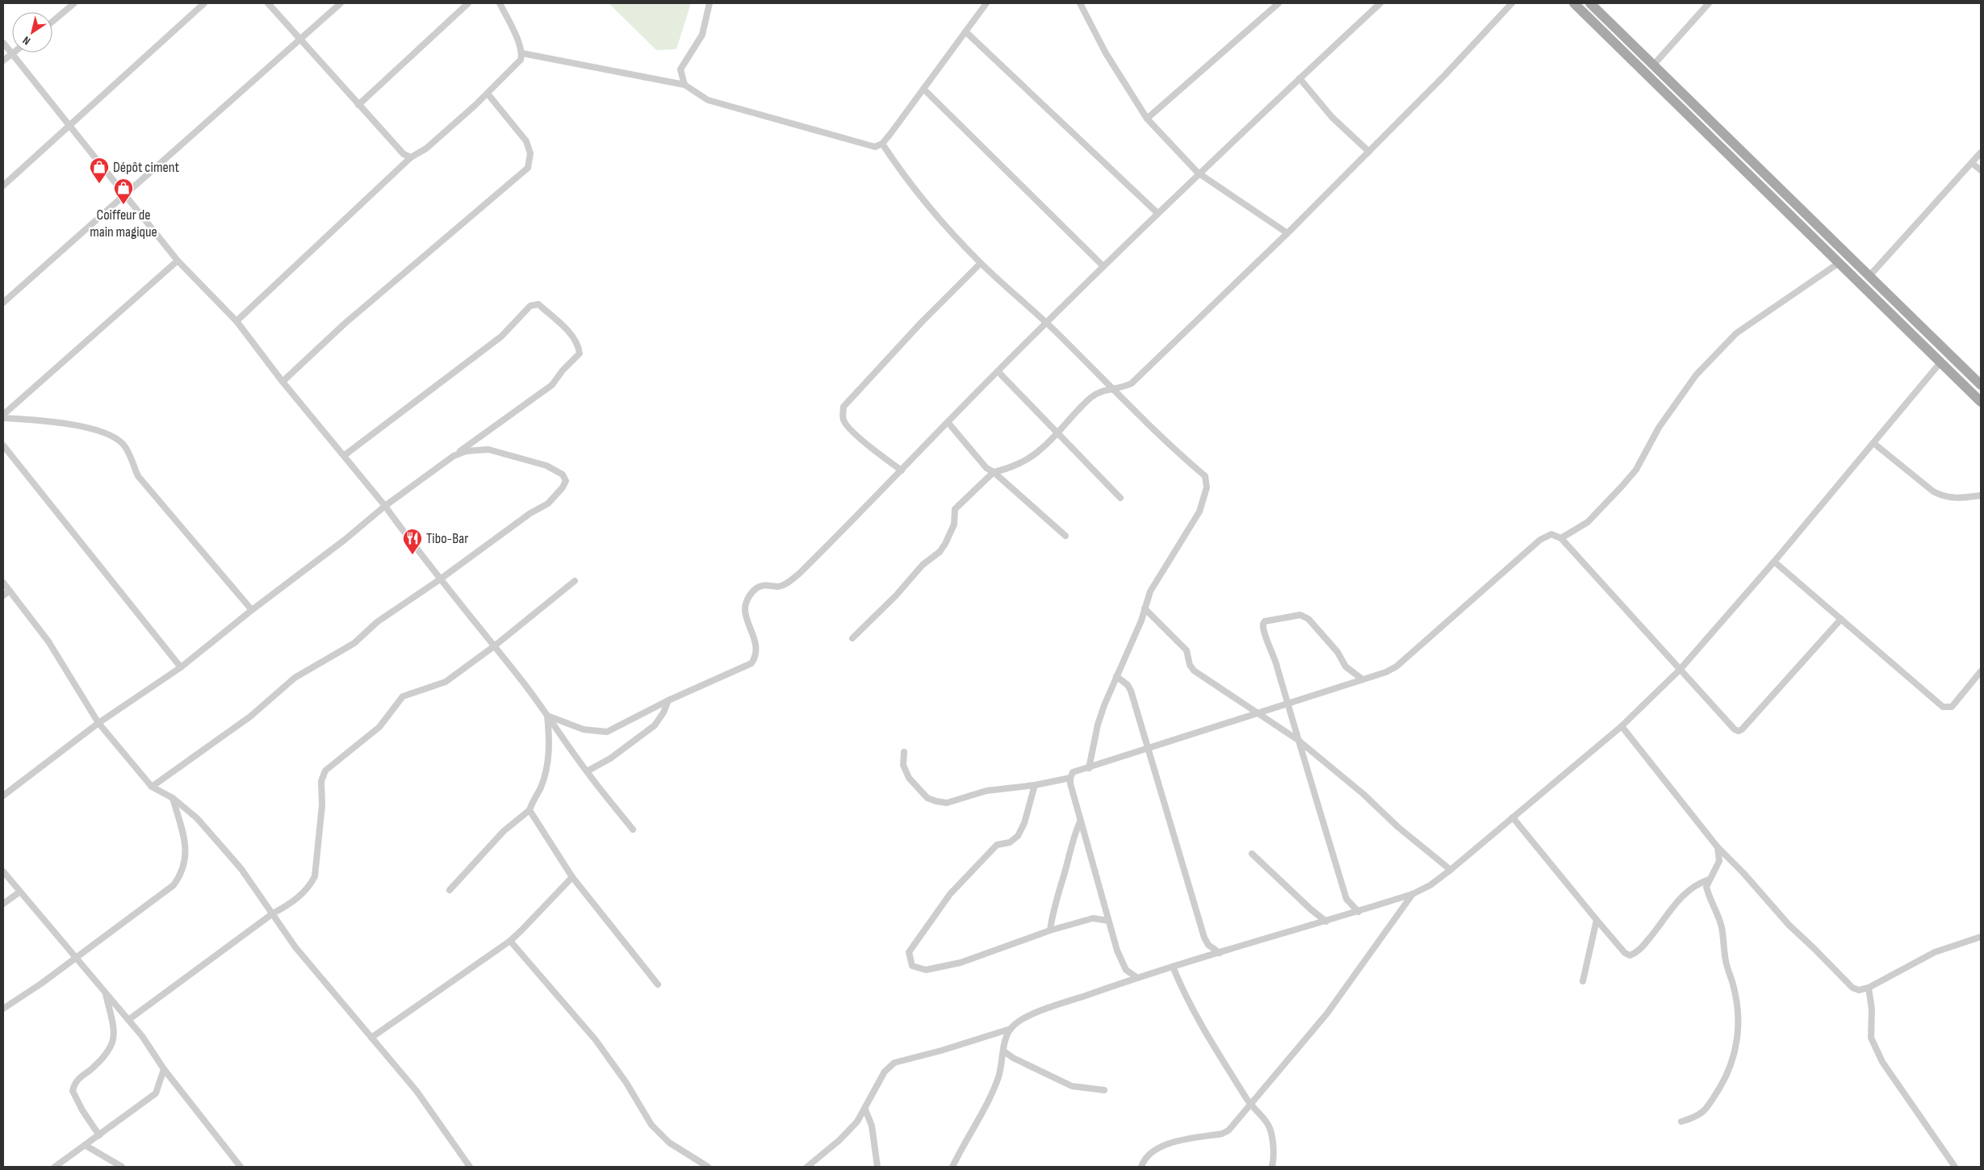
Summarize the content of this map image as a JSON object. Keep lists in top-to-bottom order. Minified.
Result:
{"places":{"shop":["Dépôt ciment","Coiffeur de main magique"],"restaurant":["Tibo-Bar"]},"north":"bottom left"}
